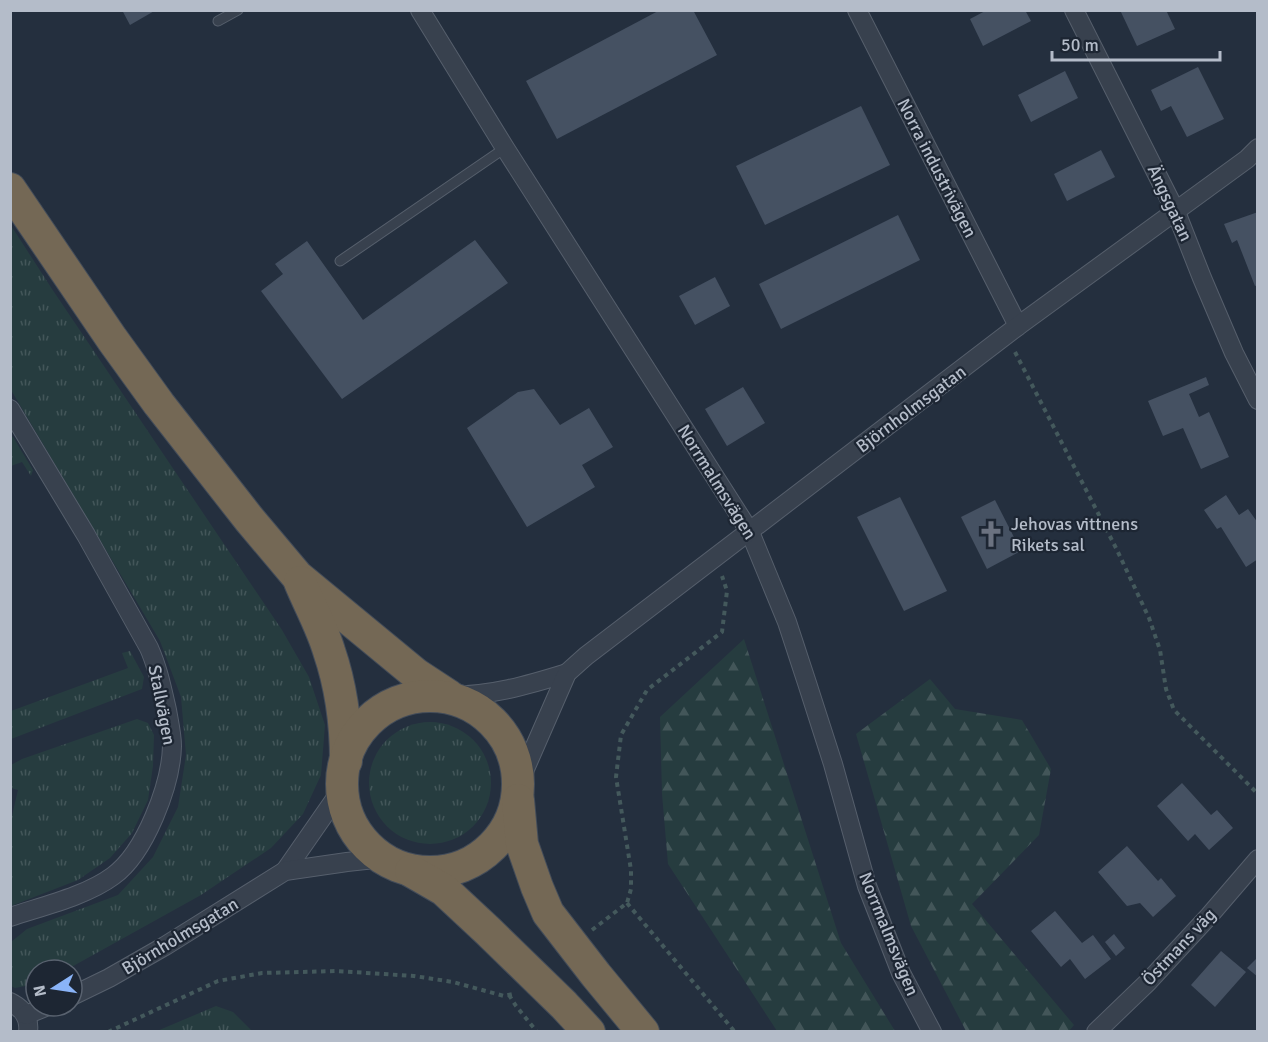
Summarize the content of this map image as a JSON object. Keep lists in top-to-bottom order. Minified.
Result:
{"streets":{"street":["Norra industrivägen","Ängsgatan","Björnholmsgatan","Norrmalmsvägen","Stallvägen","Östmans väg"]},"crossings":[["Norra industrivägen","Björnholmsgatan"],["Ängsgatan","Björnholmsgatan"],["Björnholmsgatan","Norrmalmsvägen"]],"places":{"church":["Jehovas vittnens Rikets sal"]},"scale_bar":"50 m","north":"left"}
